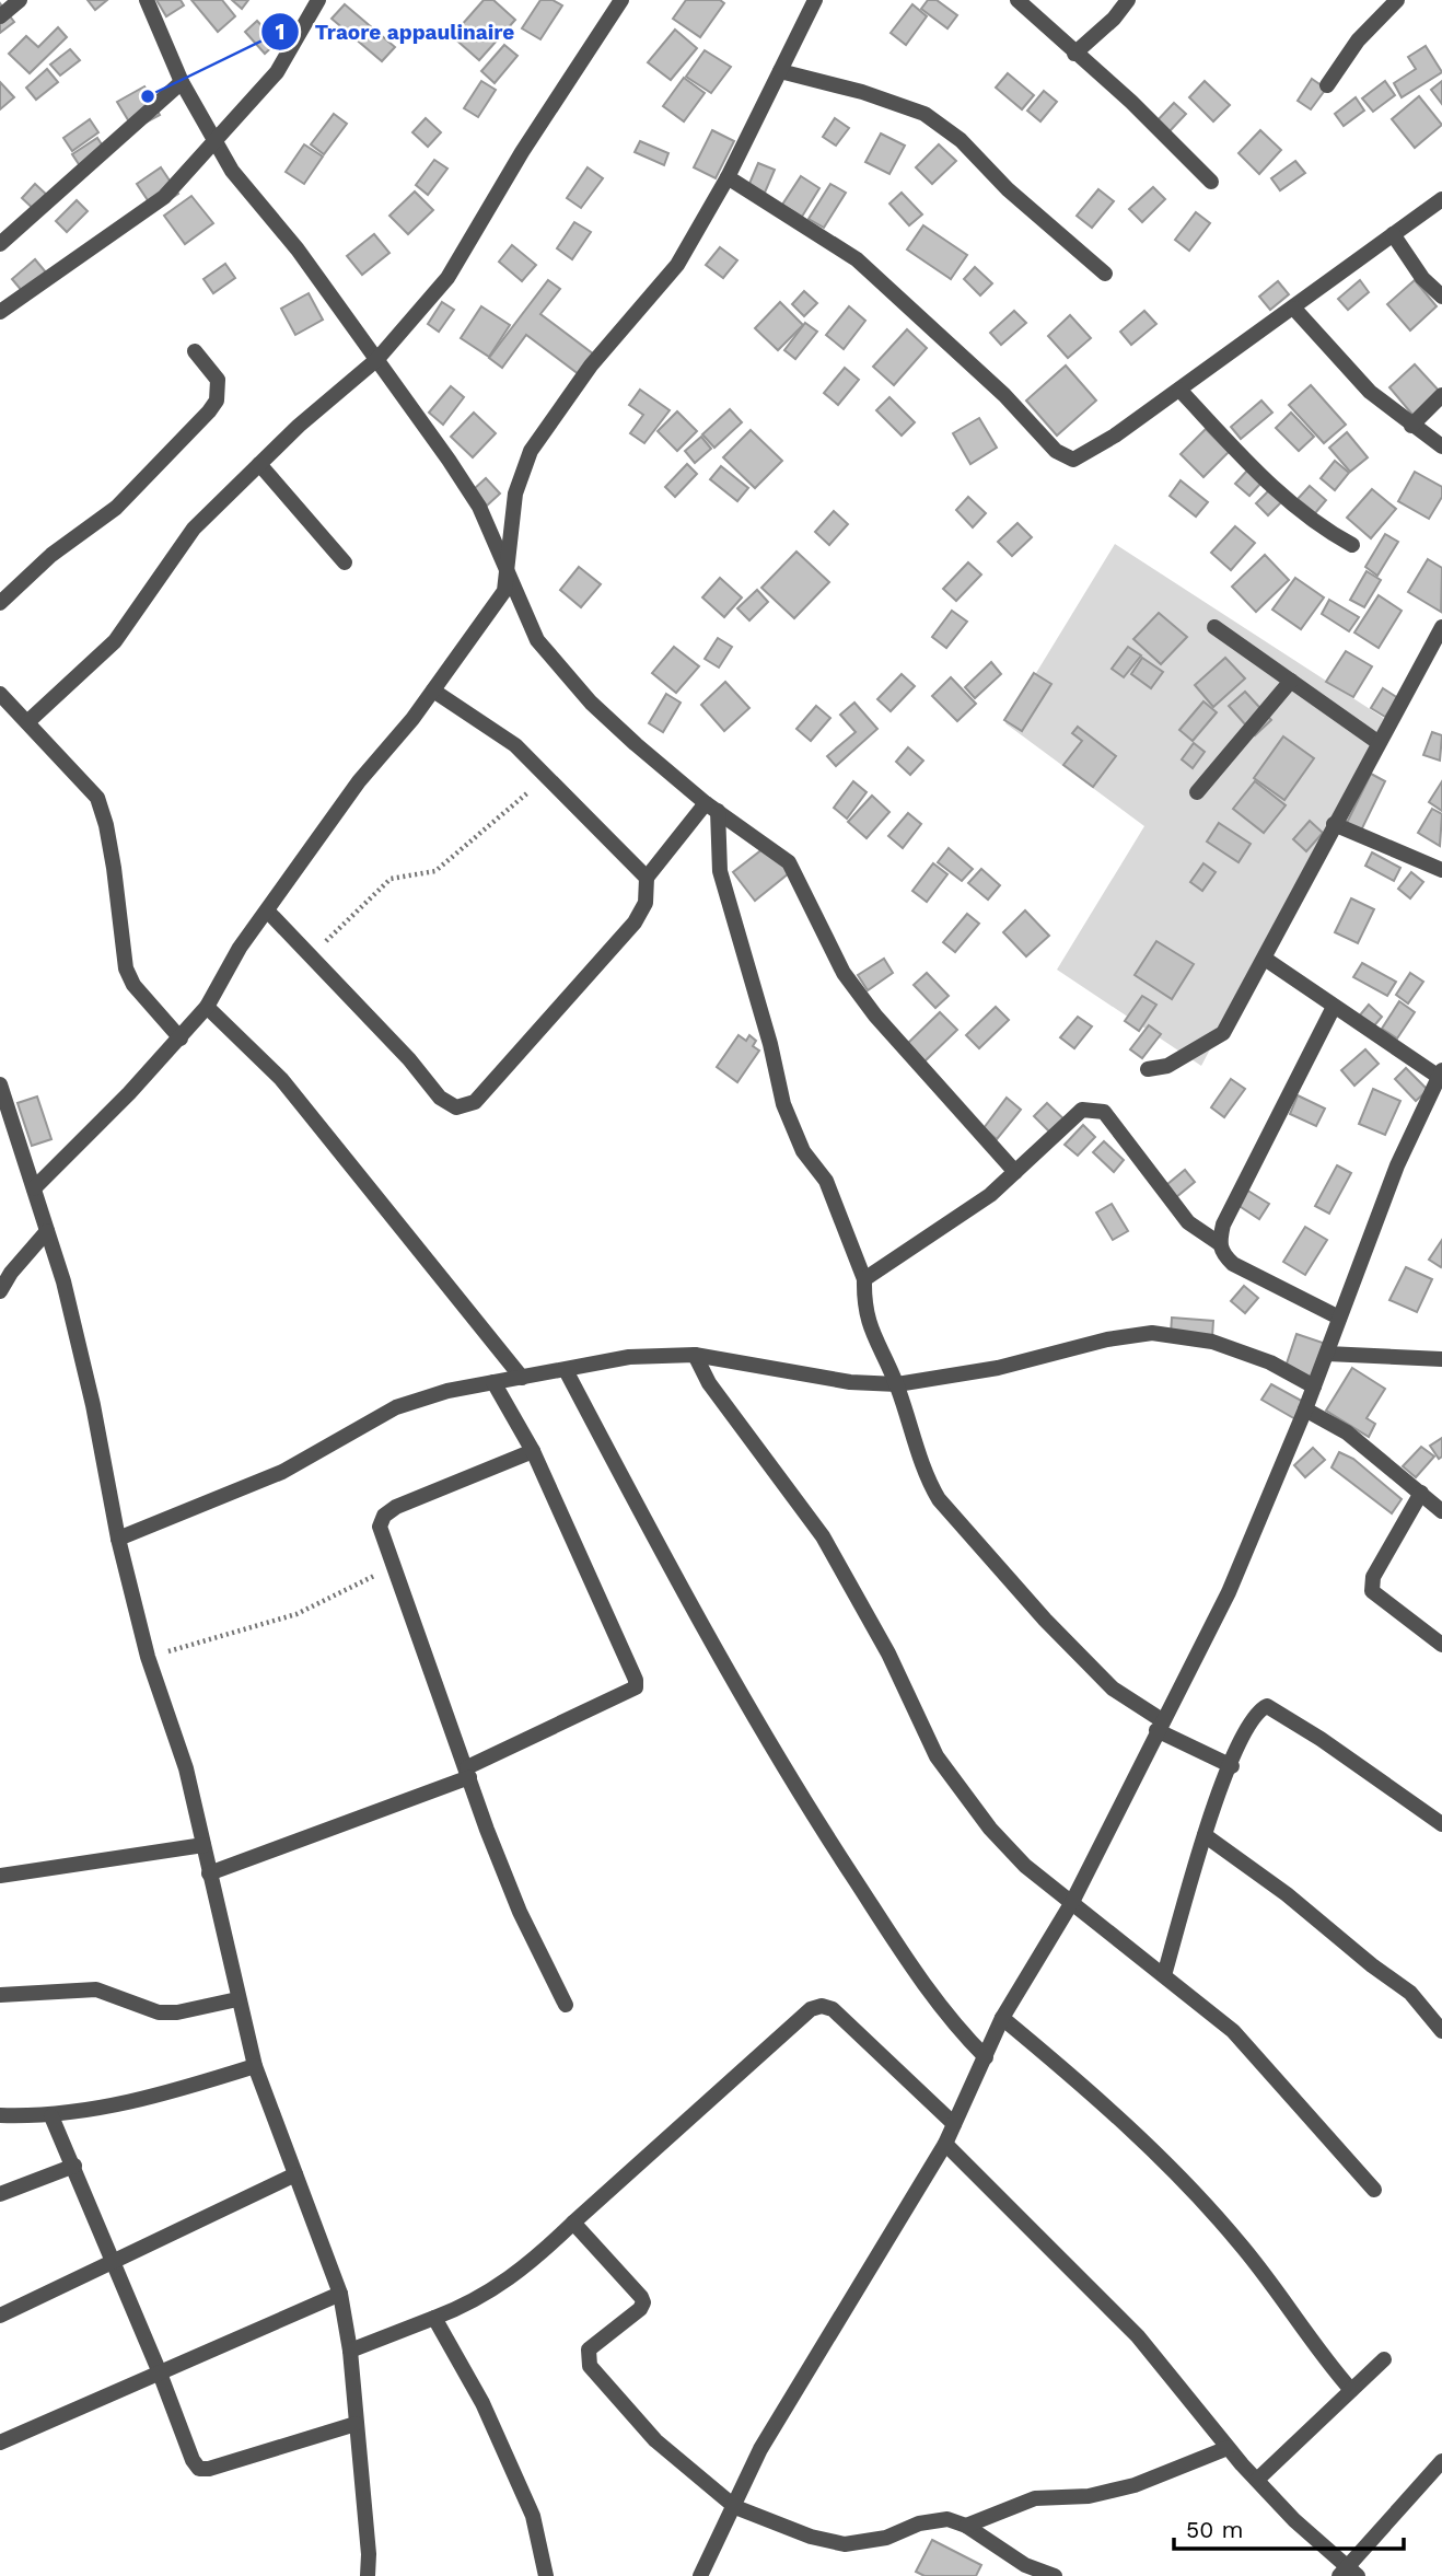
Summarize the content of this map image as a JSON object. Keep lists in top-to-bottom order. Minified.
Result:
{"places":["Traore appaulinaire"],"scale_bar":"50 m"}
